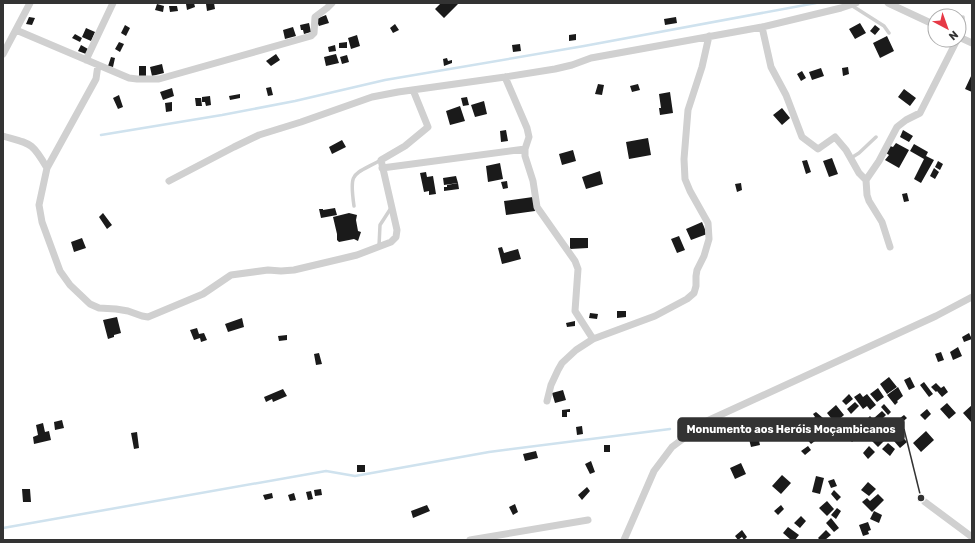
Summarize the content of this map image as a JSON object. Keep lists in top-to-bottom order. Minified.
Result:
{"places":["Monumento aos Heróis Moçambicanos"],"north":"bottom right"}
